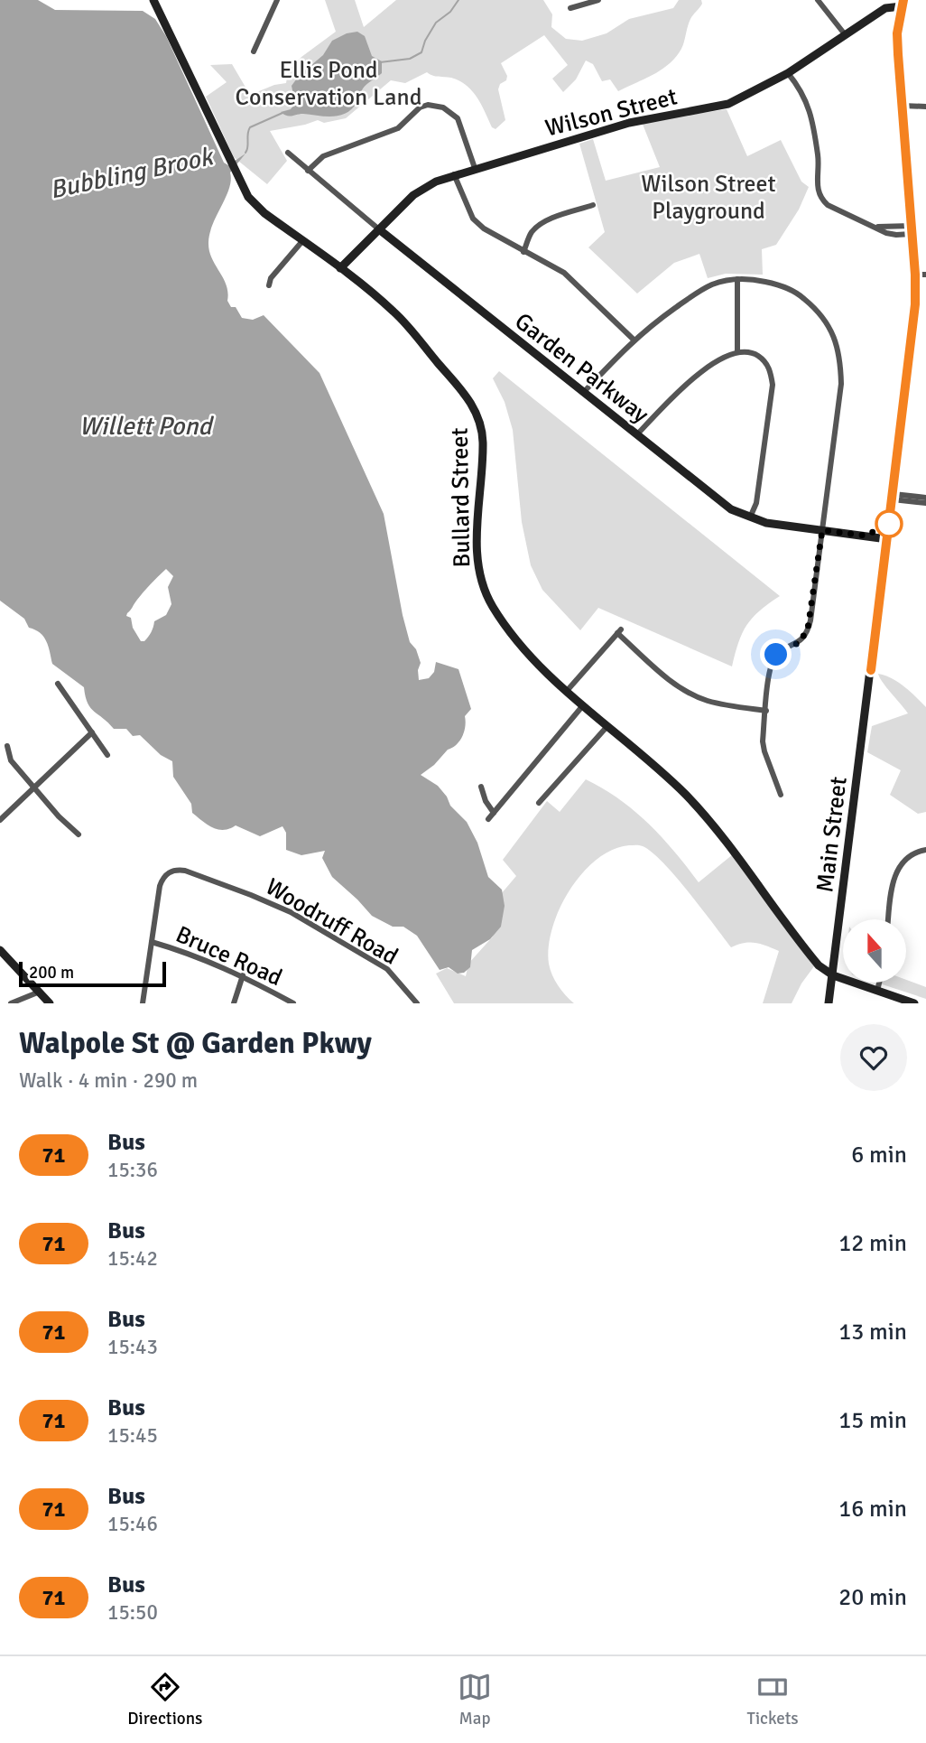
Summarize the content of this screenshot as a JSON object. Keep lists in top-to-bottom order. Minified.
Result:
{"streets":{"main road":["Wilson Street","Garden Parkway","Bullard Street","Main Street"],"street":["Woodruff Road","Bruce Road"]},"crossings":[["Wilson Street","Garden Parkway"],["Wilson Street","Bullard Street"],["Wilson Street","Main Street"],["Garden Parkway","Main Street"],["Bullard Street","Main Street"],["Woodruff Road","Bruce Road"]],"water":["Bubbling Brook","Willett Pond"],"parks":["Ellis Pond Conservation Land","Wilson Street Playground"],"lines":["bus line 71"],"scale_bar":"200 m","north":"top","page":{"scale":"200 m","heading":["Walpole St @ Garden Pkwy","Walk · 4 min · 290 m"],"list":[{"mark":"71","name":"Bus","note":"15:36","value":"6 min"},{"mark":"71","name":"Bus","note":"15:42","value":"12 min"},{"mark":"71","name":"Bus","note":"15:43","value":"13 min"},{"mark":"71","name":"Bus","note":"15:45","value":"15 min"},{"mark":"71","name":"Bus","note":"15:46","value":"16 min"},{"mark":"71","name":"Bus","note":"15:50","value":"20 min"}],"tabs":["Directions","Map","Tickets"]}}
